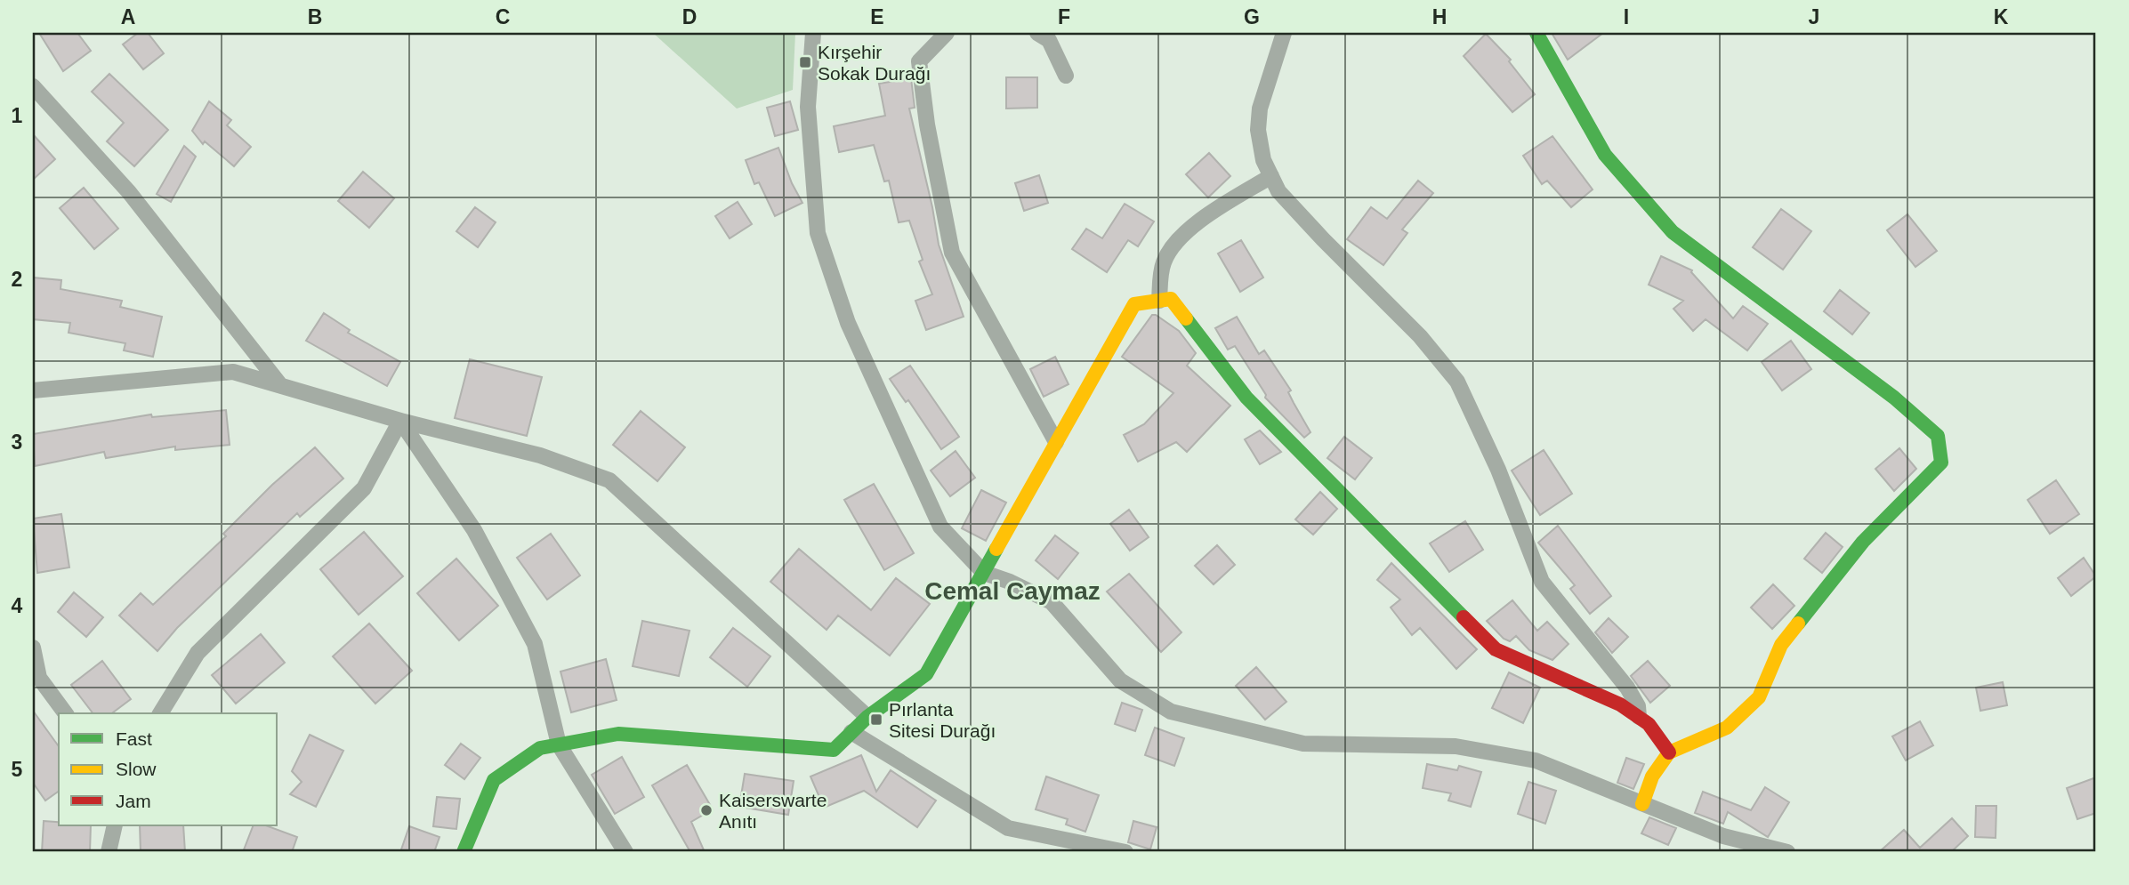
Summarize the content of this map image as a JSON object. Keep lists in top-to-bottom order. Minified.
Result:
{"districts":["Cemal Caymaz"],"places":{"transit":["Kırşehir Sokak Durağı","Pırlanta Sitesi Durağı"],"other":["Kaiserswarte Anıtı"]},"legend":["Fast","Slow","Jam"],"grid":{"columns":["A","B","C","D","E","F","G","H","I","J","K"],"rows":["1","2","3","4","5"]}}
